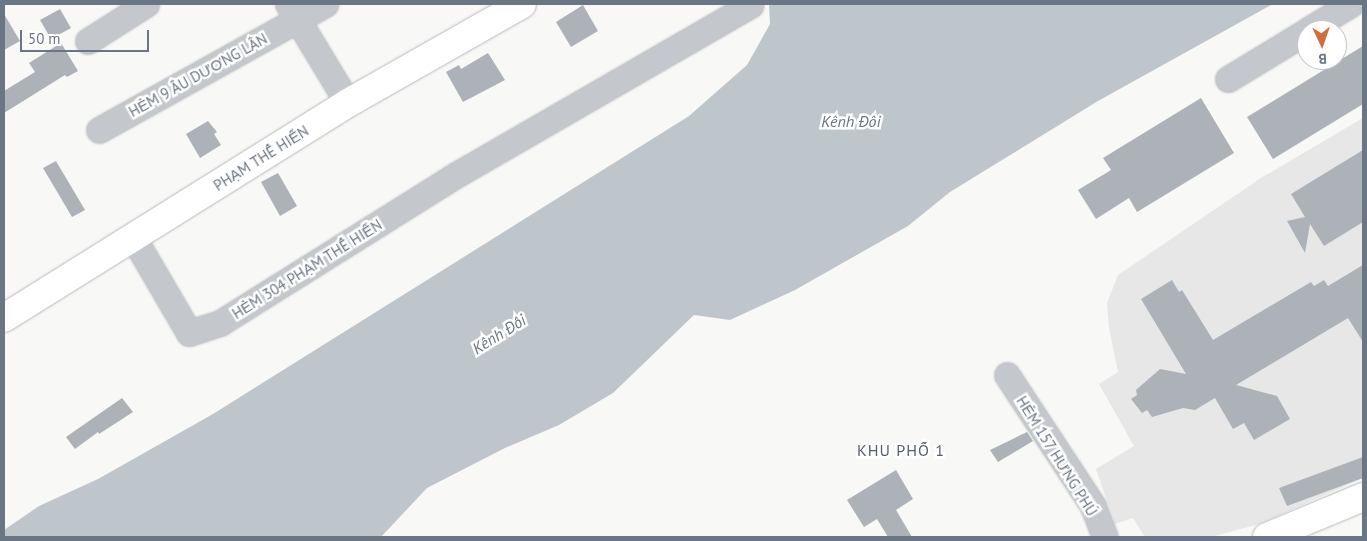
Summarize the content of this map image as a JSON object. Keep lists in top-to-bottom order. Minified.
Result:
{"streets":{"main road":["PHẠM THẾ HIỂN"],"street":["HẺM 9 ÂU DƯƠNG LÂN","HẺM 304 PHẠM THẾ HIỂN","HẺM 157 HƯNG PHÚ"]},"crossings":[["PHẠM THẾ HIỂN","HẺM 304 PHẠM THẾ HIỂN"]],"districts":["KHU PHỐ 1"],"water":["Kênh Đôi"],"scale_bar":"50 m","north":"bottom"}
